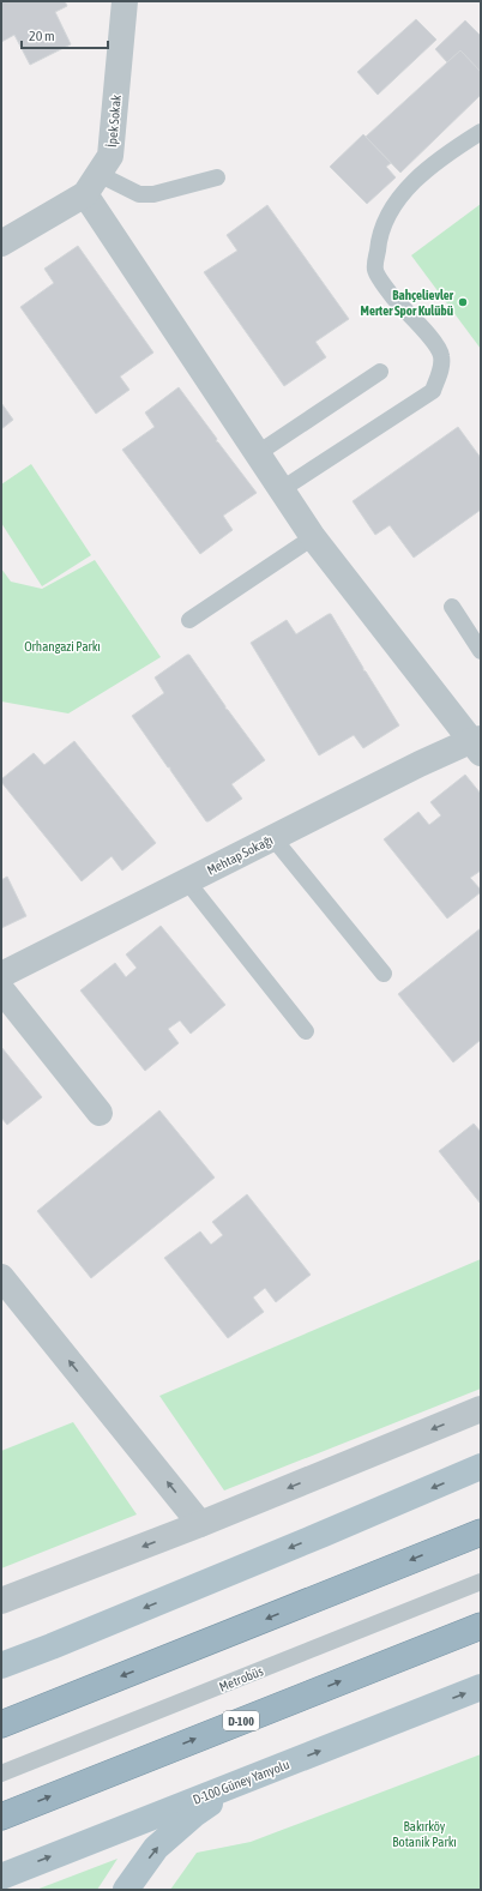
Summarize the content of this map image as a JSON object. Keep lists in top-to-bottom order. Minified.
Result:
{"streets":{"highway":["D-100"],"main road":["D-100 Güney Yanyolu"],"street":["İpek Sokak","Mehtap Sokağı"],"lane":["Metrobüs"]},"parks":["Orhangazi Parkı","Bakırköy Botanik Parkı"],"places":["Bahçelievler Merter Spor Kulübü"],"scale_bar":"20 m"}
